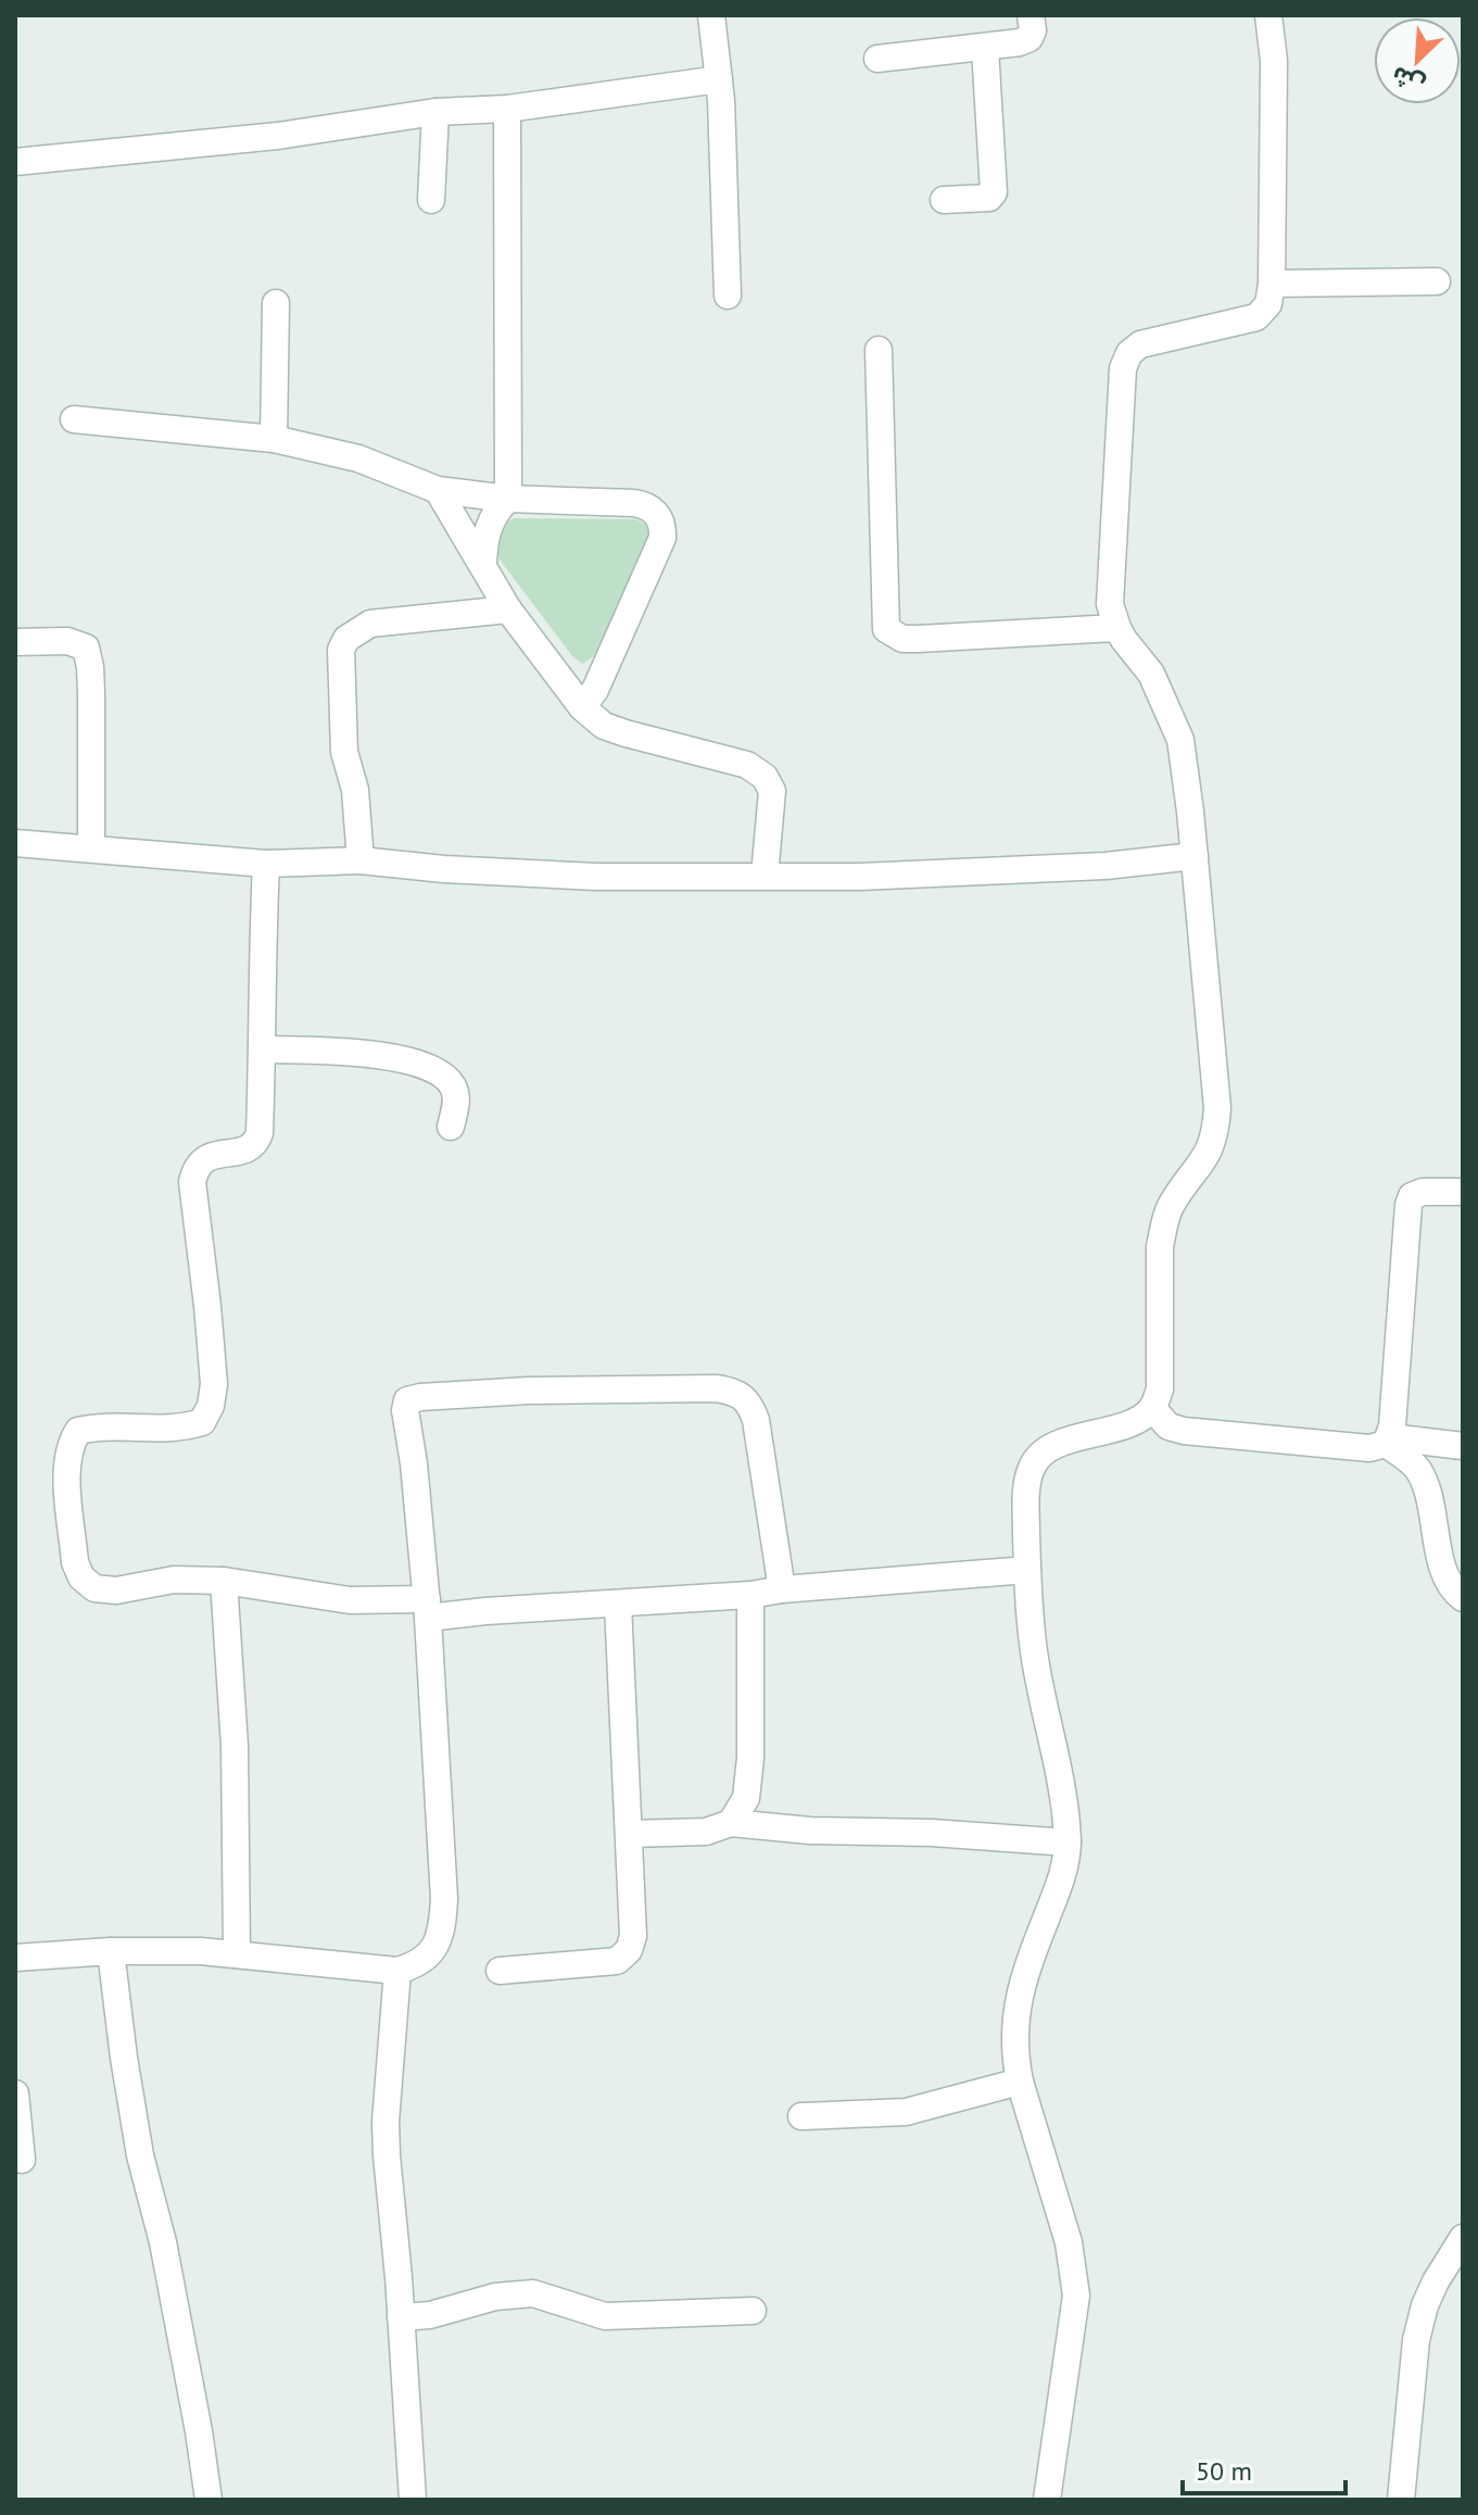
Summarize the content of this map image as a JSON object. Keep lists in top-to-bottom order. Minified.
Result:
{"scale_bar":"50 m","north":"bottom left"}
